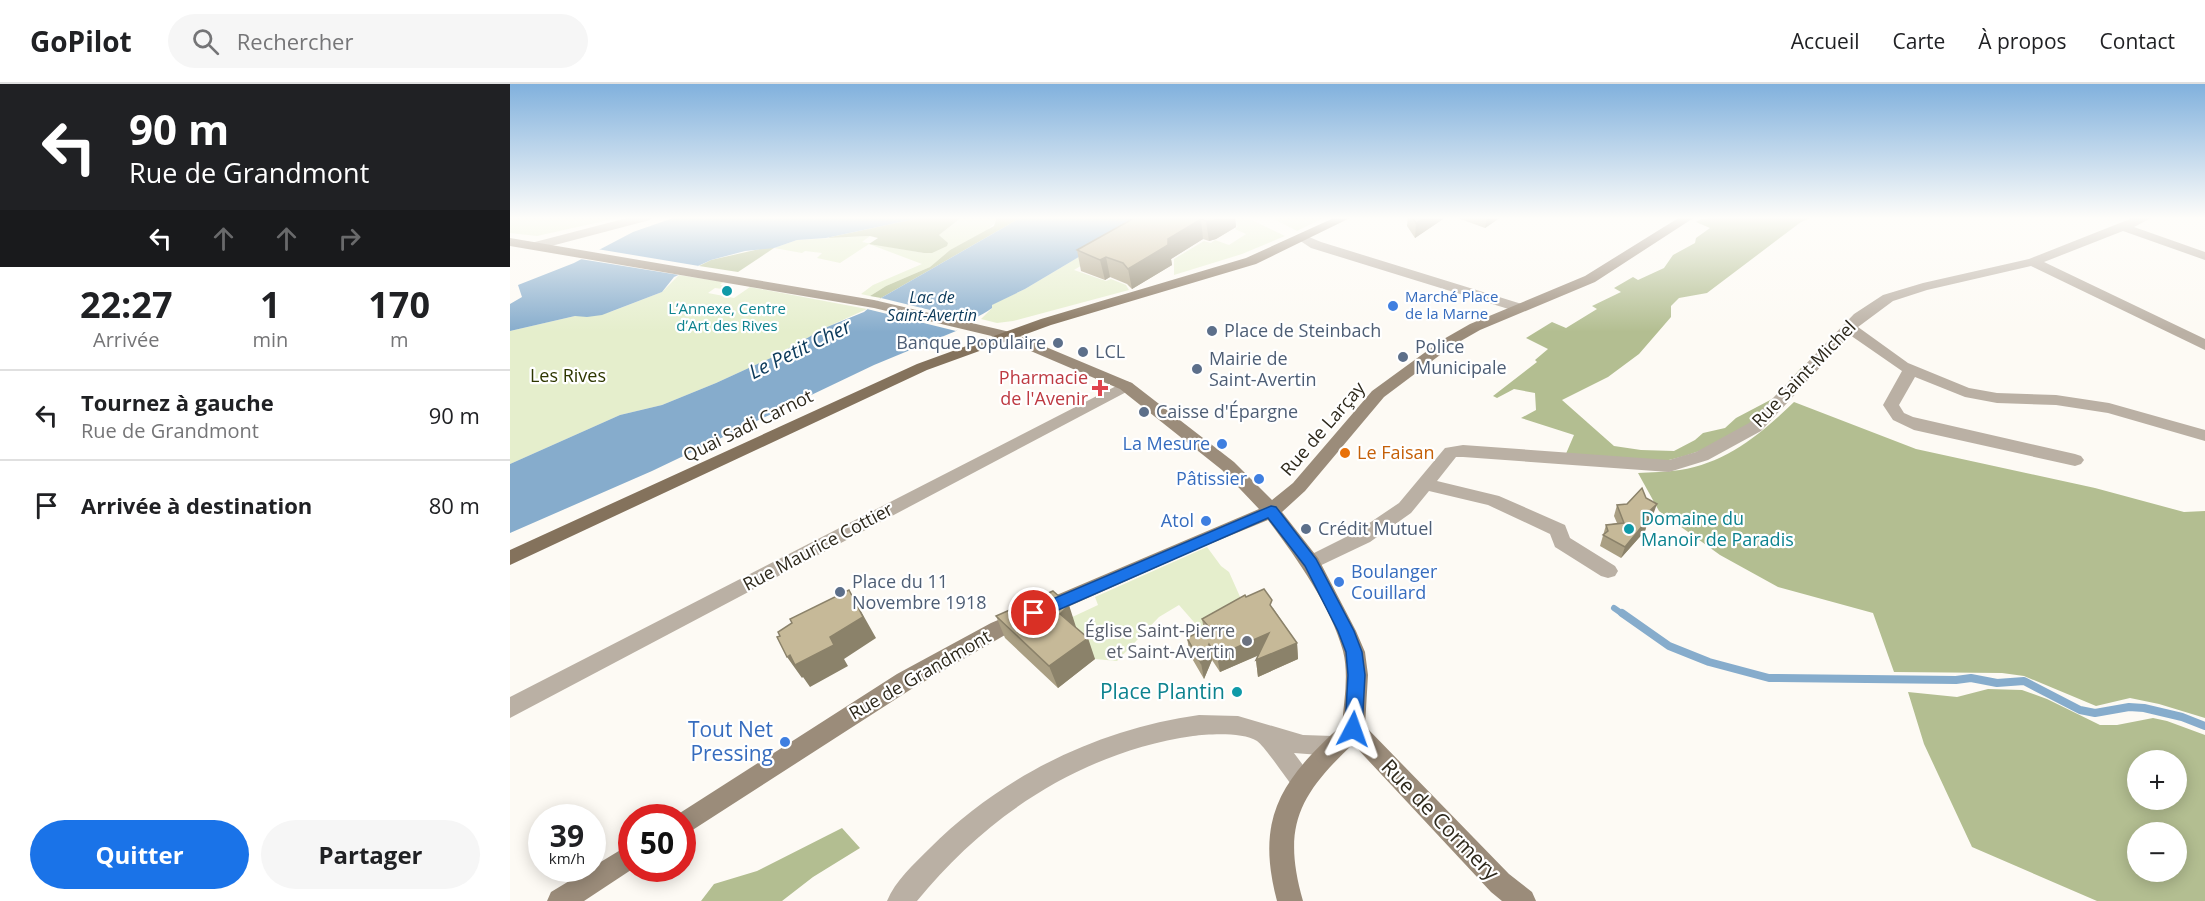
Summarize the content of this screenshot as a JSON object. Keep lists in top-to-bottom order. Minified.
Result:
{"streets":{"main road":["Quai Sadi Carnot"],"street":["Rue Saint-Michel","Rue de Larçay","Rue Maurice Cottier","Rue de Grandmont","Rue de Cormery"]},"crossings":[["Rue de Larçay","Rue de Grandmont"]],"water":["Lac de Saint-Avertin","Le Petit Cher"],"parks":["Les Rives"],"places":{"other":["LʼAnnexe, Centre dʼArt des Rives","Marché Place de la Marne","Place de Steinbach","Banque Populaire","LCL","Police Municipale","Mairie de Saint-Avertin","Caisse d'Épargne","La Mesure","Le Faisan","Pâtissier","Atol","Crédit Mutuel","Domaine du Manoir de Paradis","Boulanger Couillard","Place du 11 Novembre 1918","Église Saint-Pierre et Saint-Avertin","Place Plantin","Tout Net Pressing"],"health":["Pharmacie de l'Avenir"]},"page":{"header":"GoPilot","search":"Rechercher","nav":["Accueil","Carte","À propos","Contact"],"turn":["90 m","Rue de Grandmont"],"eta":["22:27","Arrivée","1","min","170","m"],"list":[{"name":"Tournez à gauche","note":"Rue de Grandmont","value":"90 m"},{"name":"Arrivée à destination","value":"80 m"}],"map_buttons":["+","−"],"speed":"39 km/h","limit":"50","buttons":["Quitter","Partager"]}}
